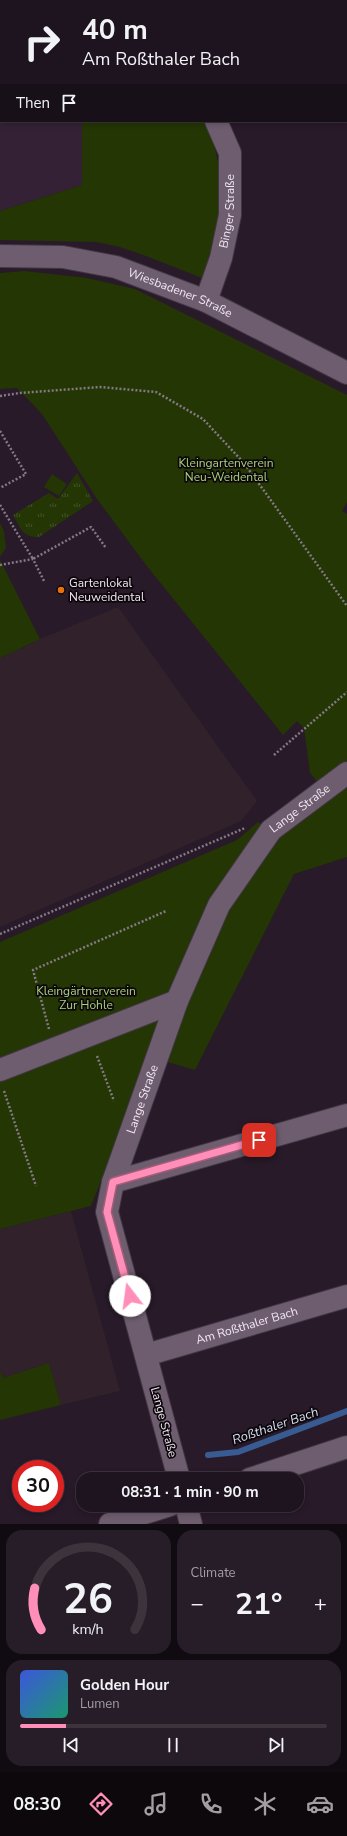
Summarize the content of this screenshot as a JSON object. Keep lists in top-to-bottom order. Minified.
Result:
{"streets":{"street":["Binger Straße","Wiesbadener Straße","Lange Straße","Am Roßthaler Bach"]},"crossings":[["Binger Straße","Wiesbadener Straße"],["Lange Straße","Am Roßthaler Bach"]],"water":["Roßthaler Bach"],"parks":["Kleingartenverein Neu-Weidental","Kleingärtnerverein Zur Hohle"],"places":["Gartenlokal Neuweidental"],"page":{"turn":["40 m","Am Roßthaler Bach"],"then":"Then","limit":"30","trip":"08:31 · 1 min · 90 m","tile":"Climate","heat":["−","21°","+"],"song":["Golden Hour","Lumen"],"tabs":"08:30","gauge":["26","km/h"]}}
